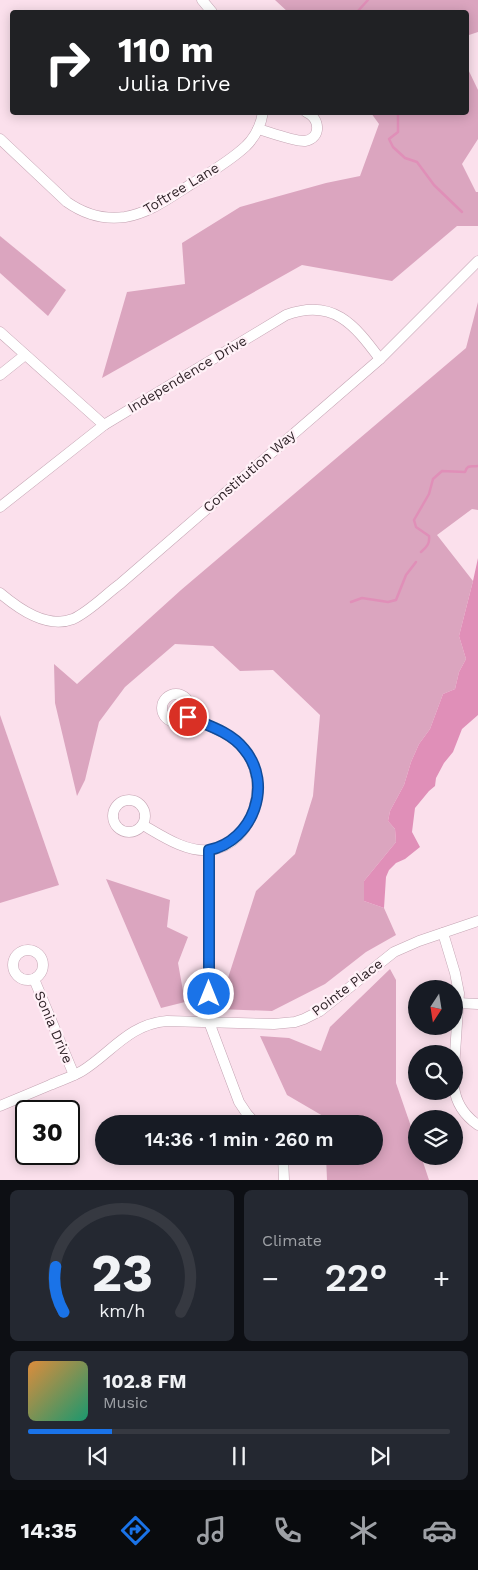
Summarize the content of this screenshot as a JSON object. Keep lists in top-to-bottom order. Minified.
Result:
{"streets":{"street":["Toftree Lane","Independence Drive","Constitution Way","Pointe Place","Sonia Drive"]},"crossings":[["Independence Drive","Constitution Way"],["Pointe Place","Sonia Drive"]],"north":"bottom","page":{"turn":["110 m","Julia Drive"],"limit":"30","trip":"14:36 · 1 min · 260 m","tile":"Climate","heat":["−","22°","+"],"song":["102.8 FM","Music"],"tabs":"14:35","gauge":["23","km/h"]}}
